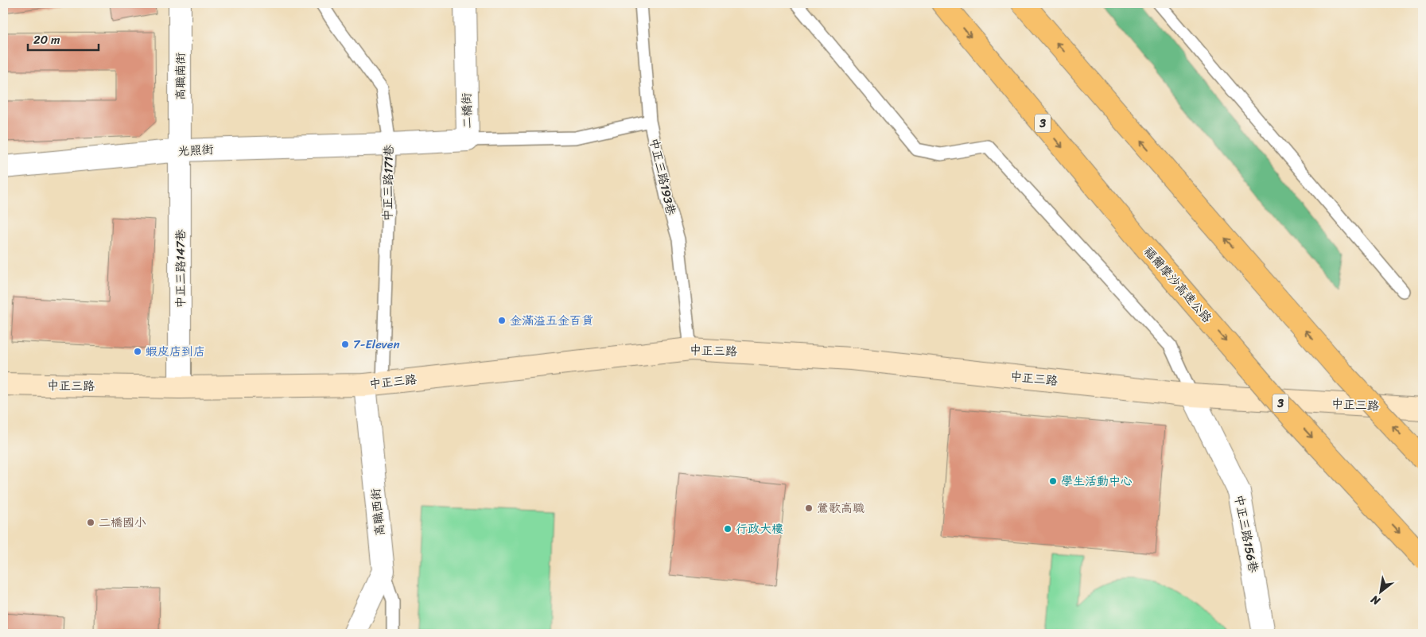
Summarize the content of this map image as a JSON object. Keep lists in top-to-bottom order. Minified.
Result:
{"streets":{"highway":["3","福爾摩沙高速公路"],"street":["高職南街","二橋街","光照街","中正三路147巷","中正三路","高職西街","中正三路156巷"],"lane":["中正三路193巷","中正三路171巷"]},"crossings":[["高職南街","光照街"],["高職南街","中正三路147巷"],["二橋街","光照街"],["二橋街","中正三路171巷"],["光照街","中正三路171巷"],["光照街","中正三路147巷"],["中正三路193巷","中正三路"],["中正三路171巷","中正三路"],["中正三路171巷","高職西街"],["中正三路147巷","中正三路"],["中正三路","高職西街"],["中正三路","中正三路156巷"]],"places":["金滿溢五金百貨","7-Eleven","蝦皮店到店","學生活動中心","鶯歌高職","二橋國小","行政大樓"],"scale_bar":"20 m","north":"bottom left"}
